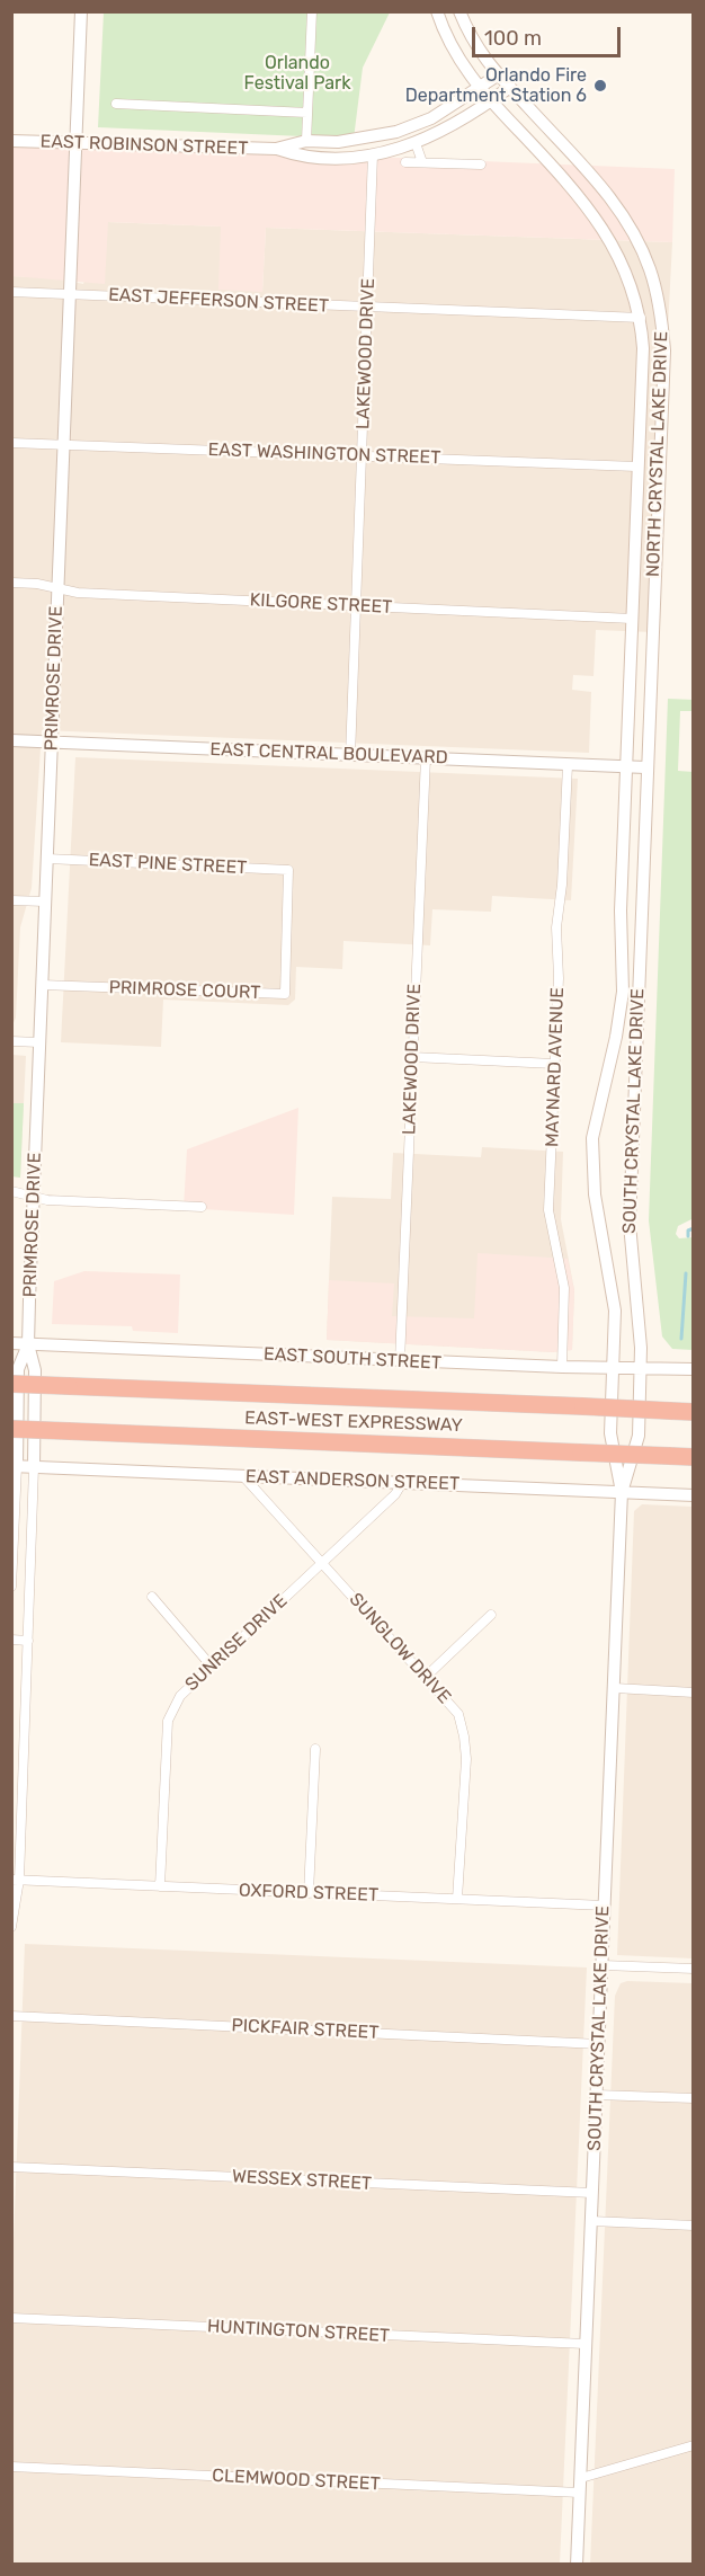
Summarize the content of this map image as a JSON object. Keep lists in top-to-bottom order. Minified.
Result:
{"streets":{"highway":["EAST-WEST EXPRESSWAY"],"main road":["EAST ROBINSON STREET","NORTH CRYSTAL LAKE DRIVE","PRIMROSE DRIVE","EAST CENTRAL BOULEVARD","SOUTH CRYSTAL LAKE DRIVE","EAST SOUTH STREET","EAST ANDERSON STREET"],"street":["EAST JEFFERSON STREET","LAKEWOOD DRIVE","EAST WASHINGTON STREET","KILGORE STREET","EAST PINE STREET","PRIMROSE COURT","MAYNARD AVENUE","SUNRISE DRIVE","SUNGLOW DRIVE","OXFORD STREET","PICKFAIR STREET","WESSEX STREET","HUNTINGTON STREET","CLEMWOOD STREET"]},"crossings":[["EAST ROBINSON STREET","LAKEWOOD DRIVE"],["EAST ROBINSON STREET","NORTH CRYSTAL LAKE DRIVE"],["EAST ROBINSON STREET","PRIMROSE DRIVE"],["EAST JEFFERSON STREET","LAKEWOOD DRIVE"],["EAST JEFFERSON STREET","NORTH CRYSTAL LAKE DRIVE"],["EAST JEFFERSON STREET","PRIMROSE DRIVE"],["LAKEWOOD DRIVE","EAST WASHINGTON STREET"],["LAKEWOOD DRIVE","KILGORE STREET"],["LAKEWOOD DRIVE","EAST CENTRAL BOULEVARD"],["LAKEWOOD DRIVE","EAST SOUTH STREET"],["EAST WASHINGTON STREET","NORTH CRYSTAL LAKE DRIVE"],["EAST WASHINGTON STREET","PRIMROSE DRIVE"],["NORTH CRYSTAL LAKE DRIVE","KILGORE STREET"],["NORTH CRYSTAL LAKE DRIVE","EAST CENTRAL BOULEVARD"],["NORTH CRYSTAL LAKE DRIVE","SOUTH CRYSTAL LAKE DRIVE"],["KILGORE STREET","PRIMROSE DRIVE"],["PRIMROSE DRIVE","EAST CENTRAL BOULEVARD"],["PRIMROSE DRIVE","EAST PINE STREET"],["PRIMROSE DRIVE","PRIMROSE COURT"],["PRIMROSE DRIVE","EAST SOUTH STREET"],["PRIMROSE DRIVE","EAST ANDERSON STREET"],["PRIMROSE DRIVE","OXFORD STREET"],["EAST CENTRAL BOULEVARD","MAYNARD AVENUE"],["EAST CENTRAL BOULEVARD","SOUTH CRYSTAL LAKE DRIVE"],["EAST PINE STREET","PRIMROSE COURT"],["MAYNARD AVENUE","EAST SOUTH STREET"],["SOUTH CRYSTAL LAKE DRIVE","EAST SOUTH STREET"],["SOUTH CRYSTAL LAKE DRIVE","EAST ANDERSON STREET"],["SOUTH CRYSTAL LAKE DRIVE","OXFORD STREET"],["SOUTH CRYSTAL LAKE DRIVE","PICKFAIR STREET"],["SOUTH CRYSTAL LAKE DRIVE","WESSEX STREET"],["SOUTH CRYSTAL LAKE DRIVE","HUNTINGTON STREET"],["SOUTH CRYSTAL LAKE DRIVE","CLEMWOOD STREET"],["EAST ANDERSON STREET","SUNRISE DRIVE"],["EAST ANDERSON STREET","SUNGLOW DRIVE"],["SUNRISE DRIVE","SUNGLOW DRIVE"],["SUNRISE DRIVE","OXFORD STREET"],["SUNGLOW DRIVE","OXFORD STREET"]],"parks":["Orlando Festival Park"],"places":["Orlando Fire Department Station 6"],"scale_bar":"100 m"}
